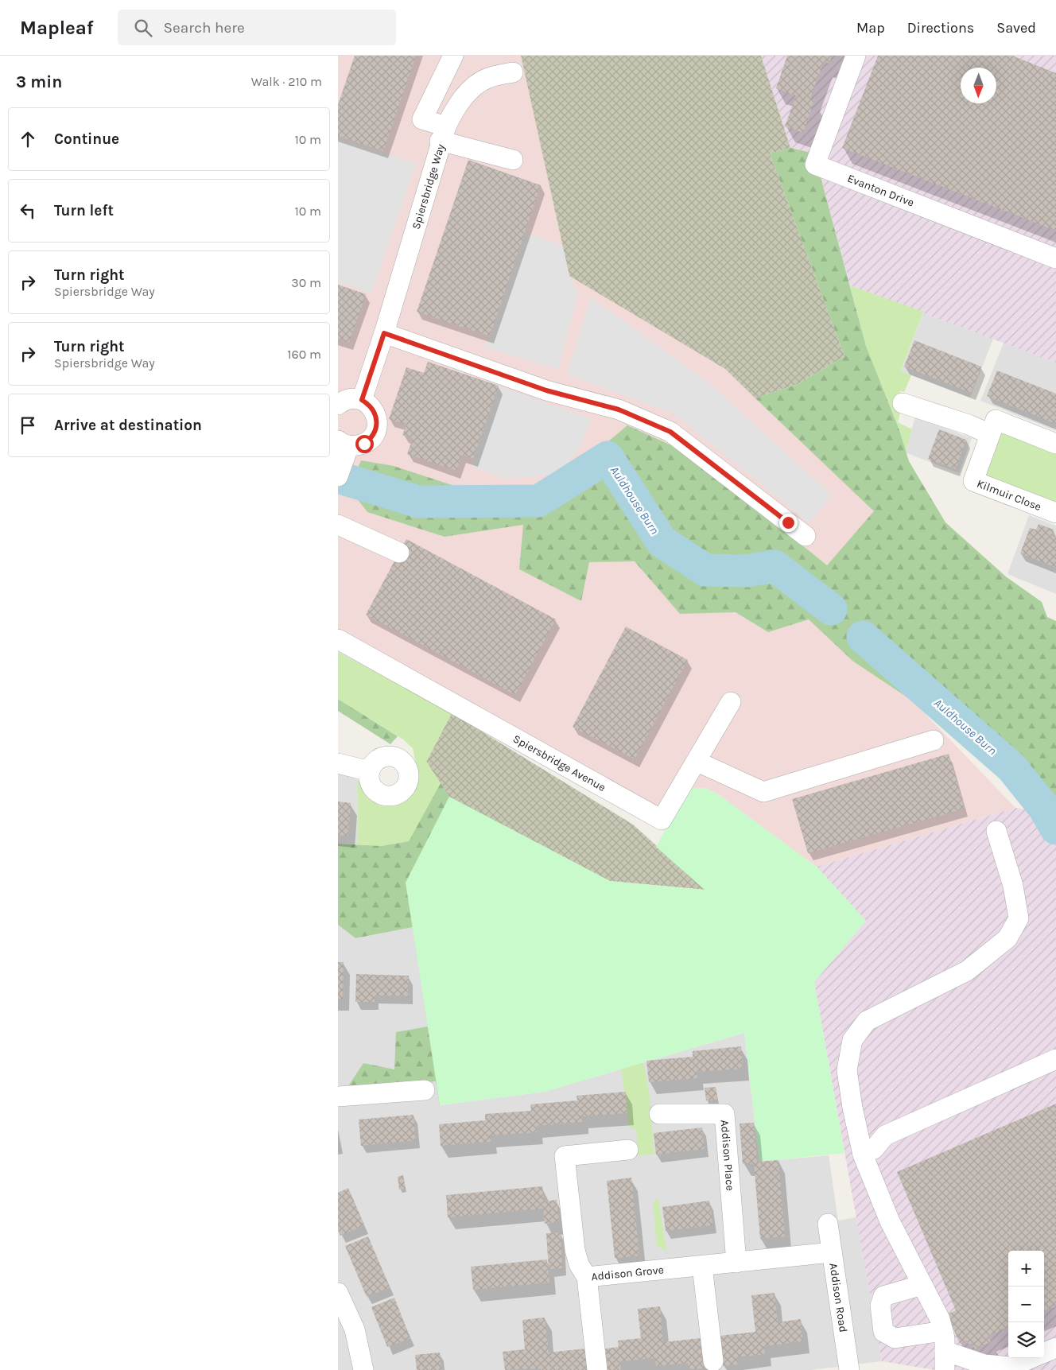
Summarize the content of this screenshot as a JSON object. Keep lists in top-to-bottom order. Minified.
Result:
{"streets":{"street":["Spiersbridge Way","Evanton Drive","Kilmuir Close","Spiersbridge Avenue","Addison Place","Addison Grove","Addison Road"]},"crossings":[["Addison Place","Addison Grove"],["Addison Grove","Addison Road"]],"water":["Auldhouse Burn"],"north":"bottom","page":{"header":"Mapleaf","search":"Search here","nav":["Map","Directions","Saved"],"heading":["3 min","Walk · 210 m"],"list":[["Continue","10 m"],["Turn left","10 m"],["Turn right","Spiersbridge Way","30 m"],["Turn right","Spiersbridge Way","160 m"],"Arrive at destination"],"map_buttons":["+","−"]}}
